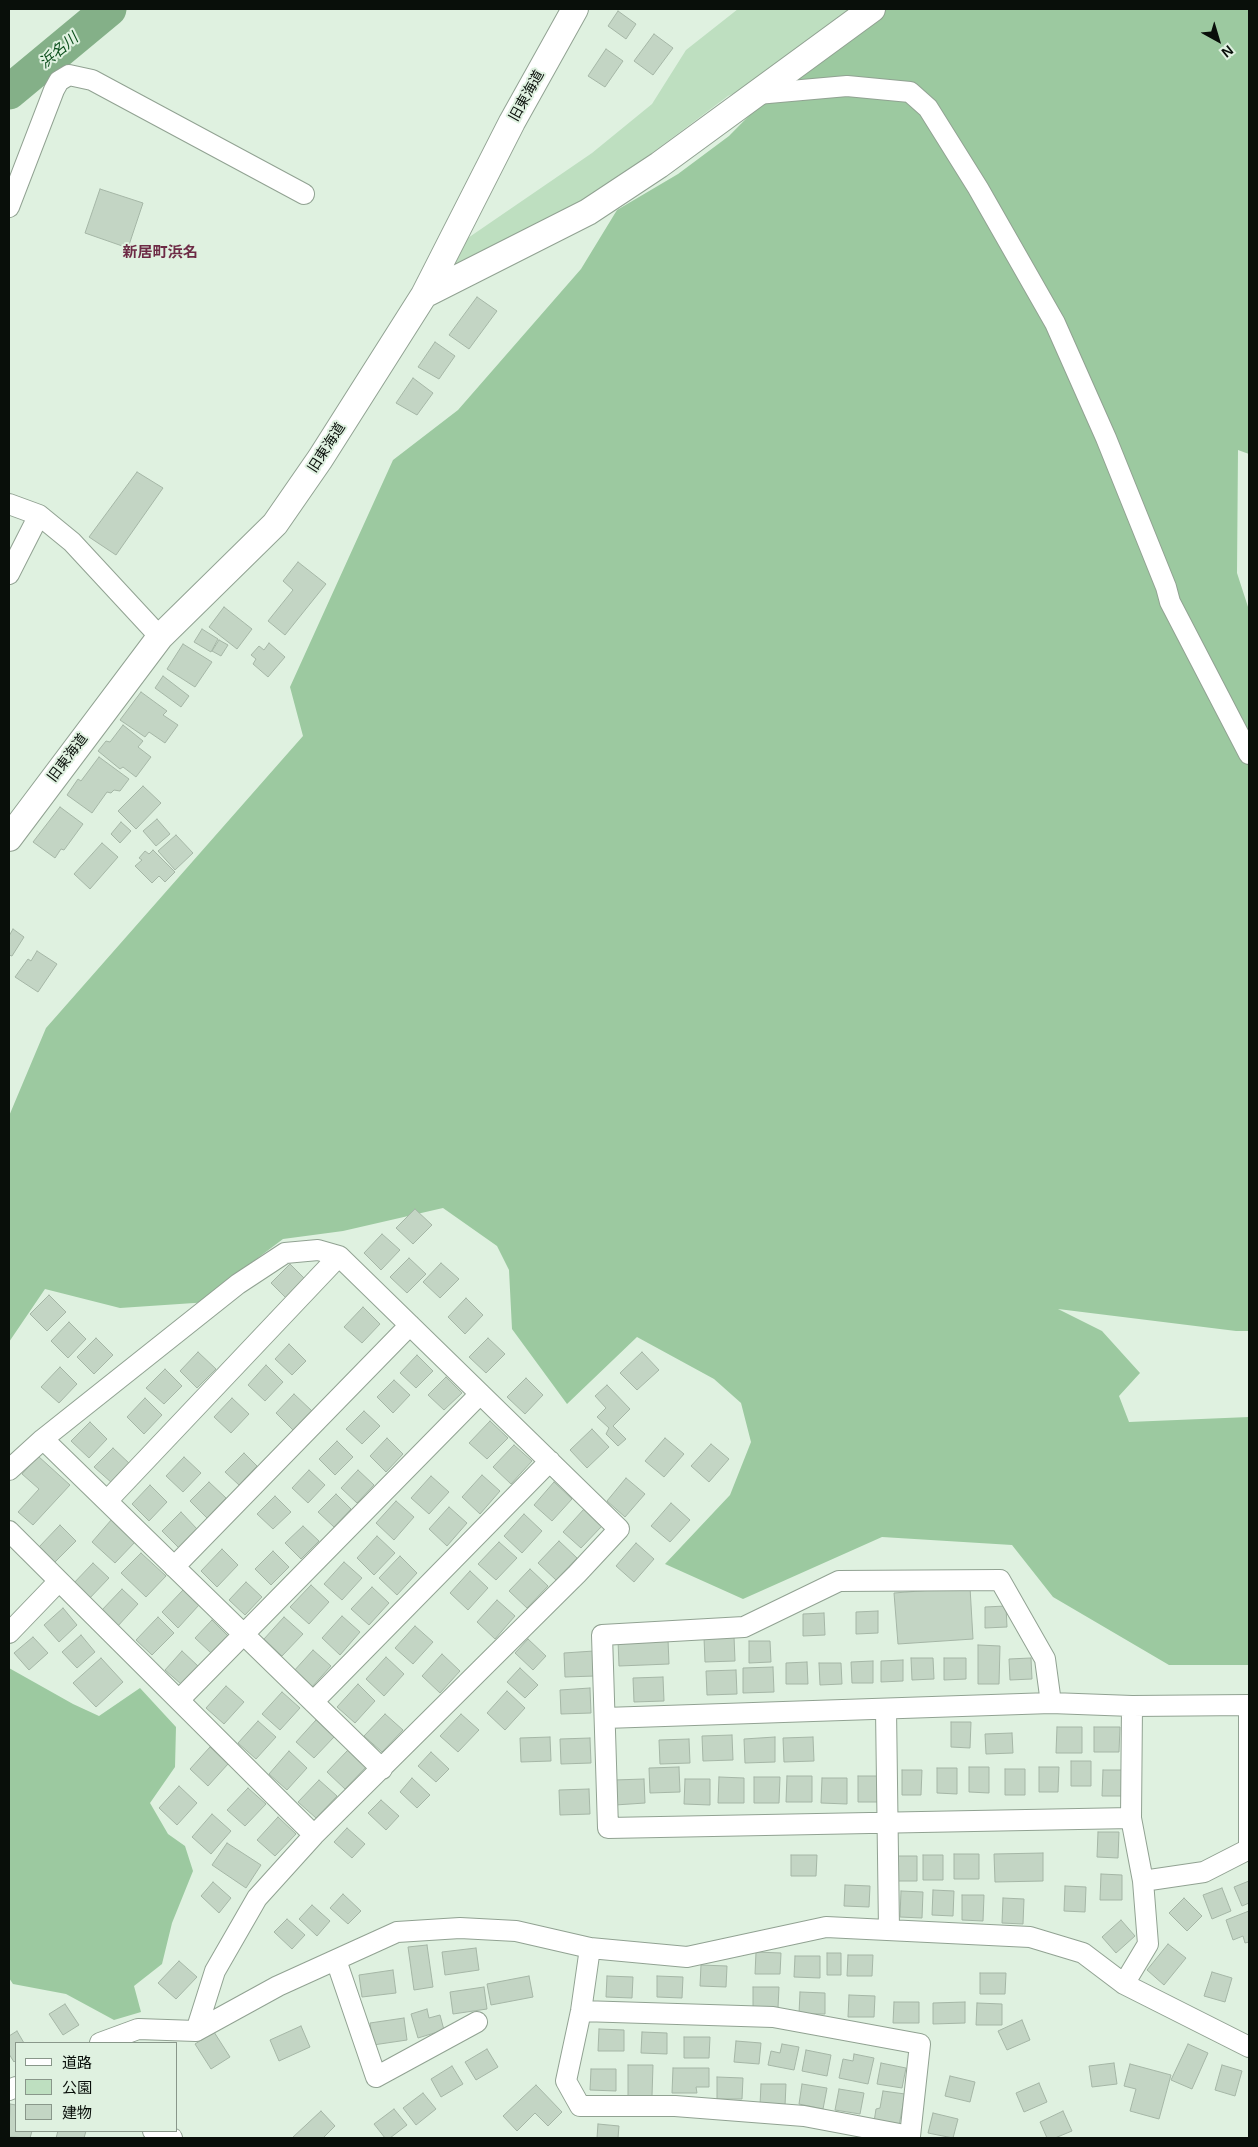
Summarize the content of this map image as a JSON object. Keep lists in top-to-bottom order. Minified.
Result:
{"streets":{"street":["旧東海道"]},"districts":["新居町浜名"],"water":["浜名川"],"legend":["道路","公園","建物"],"north":"bottom right"}
